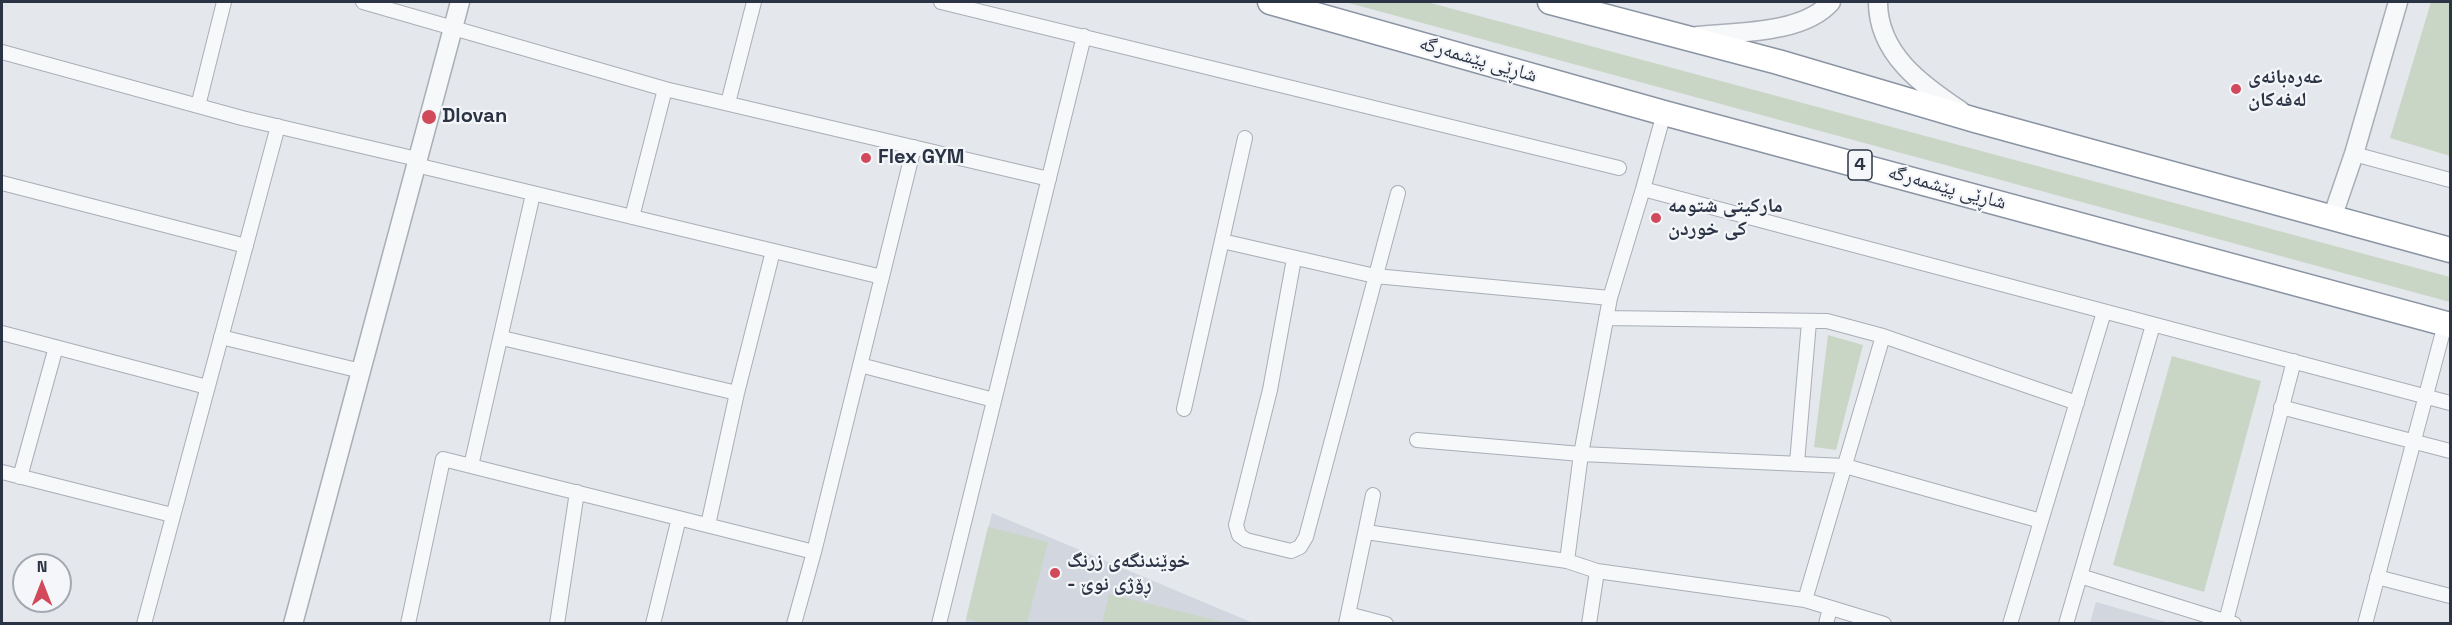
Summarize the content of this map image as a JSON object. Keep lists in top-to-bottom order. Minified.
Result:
{"streets":{"highway":["شاڕێی پێشمەرگە","4"]},"places":["عەرەبانەی لەفەکان","Dlovan","Flex GYM","مارکیتی شتومه کی خوردن","خوێندنگەی زرنگ - ڕۆژی نوێ"],"north":"top"}
